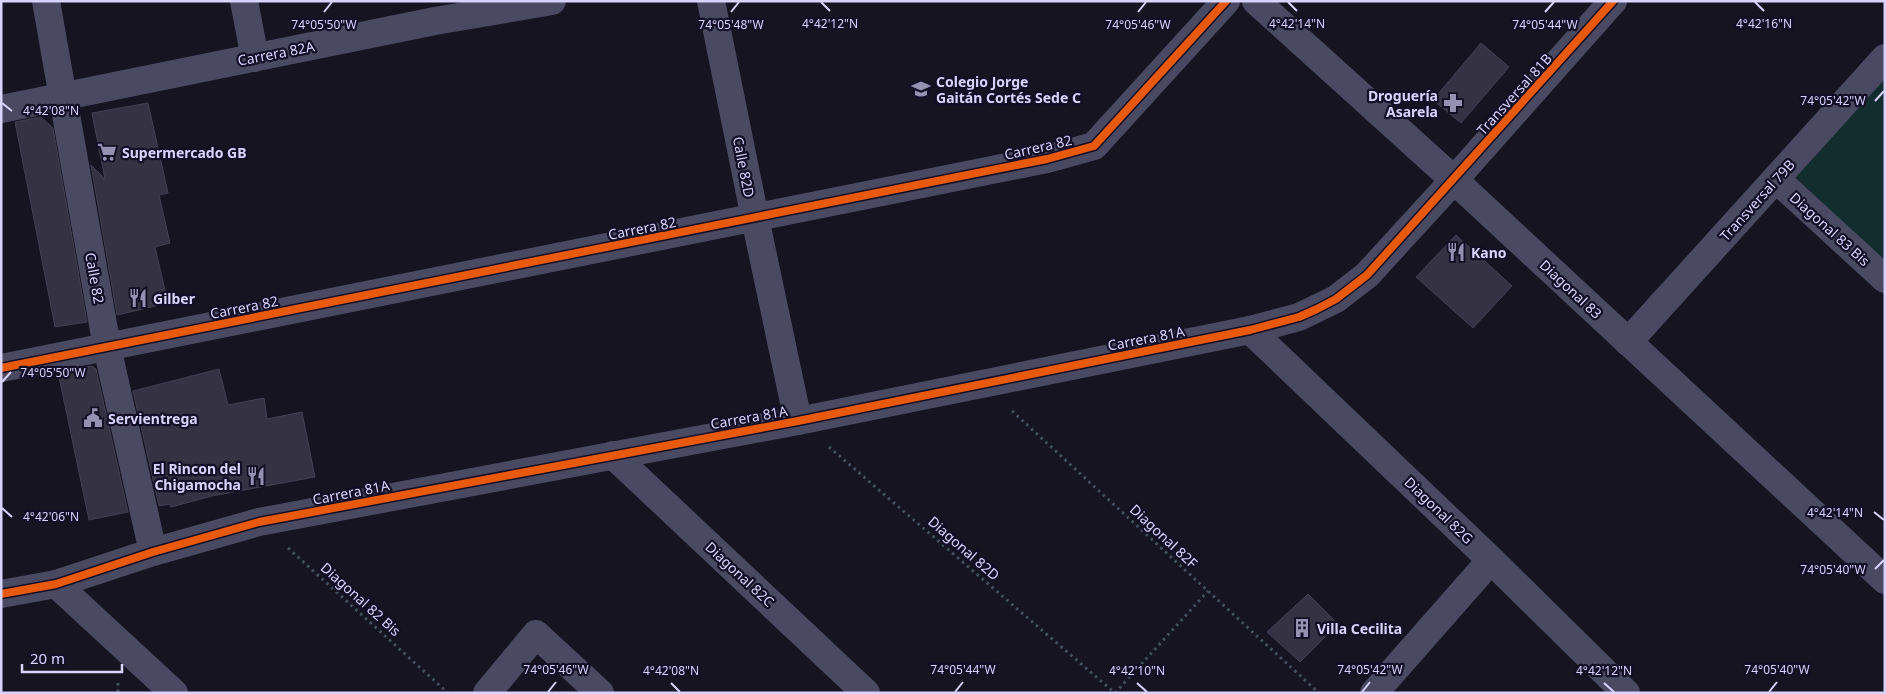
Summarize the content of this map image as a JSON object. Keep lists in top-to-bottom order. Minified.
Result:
{"streets":{"street":["Carrera 82A","Transversal 81B","Carrera 82","Calle 82D","Transversal 79B","Diagonal 83 Bis","Calle 82","Diagonal 83","Carrera 81A","Diagonal 82G","Diagonal 82C"],"path":["Diagonal 82F","Diagonal 82D","Diagonal 82 Bis"]},"crossings":[["Carrera 82A","Calle 82"],["Transversal 81B","Diagonal 83"],["Transversal 81B","Carrera 81A"],["Carrera 82","Calle 82D"],["Carrera 82","Calle 82"],["Calle 82D","Carrera 81A"],["Calle 82D","Diagonal 82D"],["Transversal 79B","Diagonal 83 Bis"],["Transversal 79B","Diagonal 83"],["Calle 82","Carrera 81A"],["Diagonal 83","Carrera 81A"],["Carrera 81A","Diagonal 82G"],["Carrera 81A","Diagonal 82D"],["Carrera 81A","Diagonal 82C"],["Carrera 81A","Diagonal 82 Bis"]],"places":{"school or university":["Colegio Jorge Gaitán Cortés Sede C"],"pharmacy":["Droguería Asarela"],"supermarket":["Supermercado GB"],"restaurant":["Kano","Gilber","El Rincon del Chigamocha"],"public building":["Servientrega"],"building":["Villa Cecilita"]},"scale_bar":"20 m","coordinates":["4°42'12\"N","4°42'14\"N","4°42'16\"N","74°05'50\"W","74°05'48\"W","74°05'46\"W","74°05'44\"W","74°05'42\"W","4°42'08\"N","4°42'06\"N","74°05'40\"W","4°42'10\"N"]}
